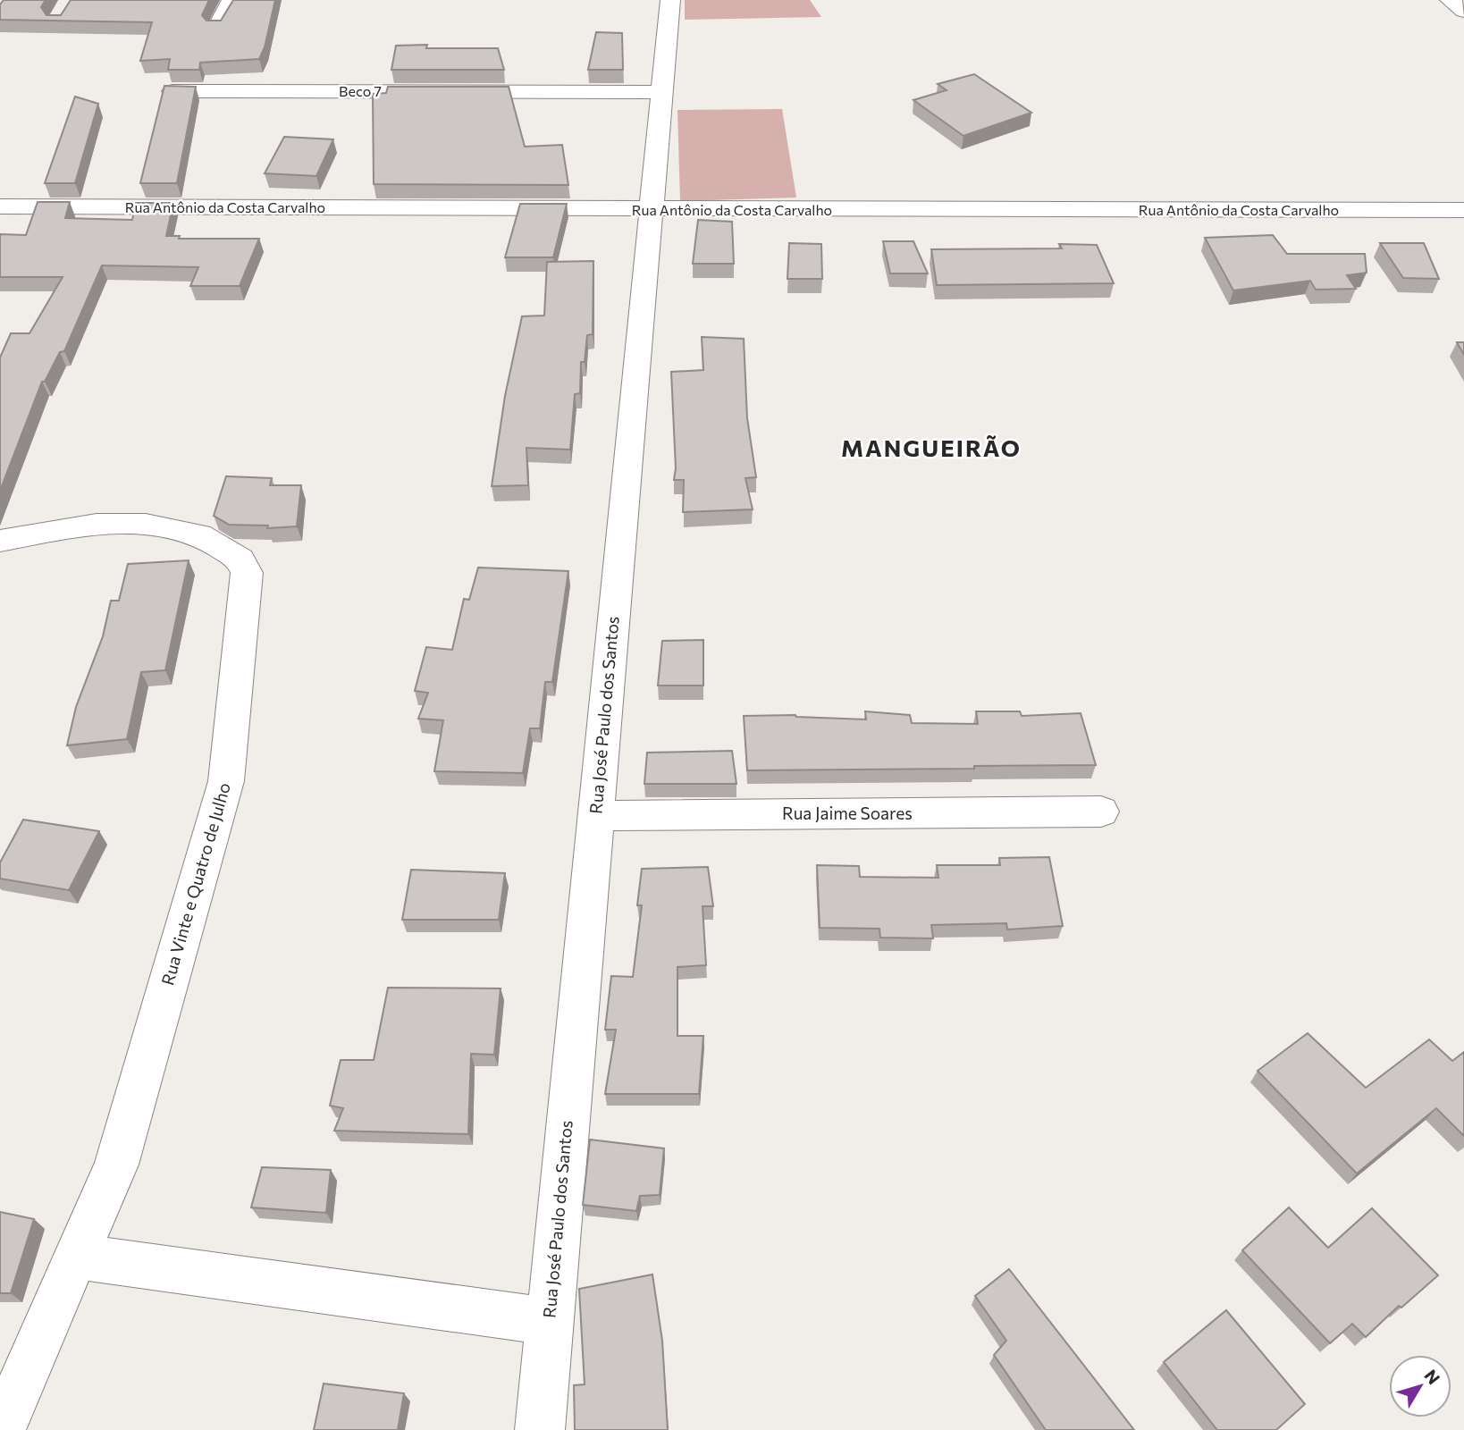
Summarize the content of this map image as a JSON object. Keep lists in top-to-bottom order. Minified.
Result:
{"streets":{"street":["Beco 7","Rua Antônio da Costa Carvalho","Rua José Paulo dos Santos","Rua Jaime Soares","Rua Vinte e Quatro de Julho"]},"crossings":[["Beco 7","Rua José Paulo dos Santos"],["Rua Antônio da Costa Carvalho","Rua José Paulo dos Santos"],["Rua José Paulo dos Santos","Rua Jaime Soares"]],"districts":["MANGUEIRÃO"],"north":"top right"}
